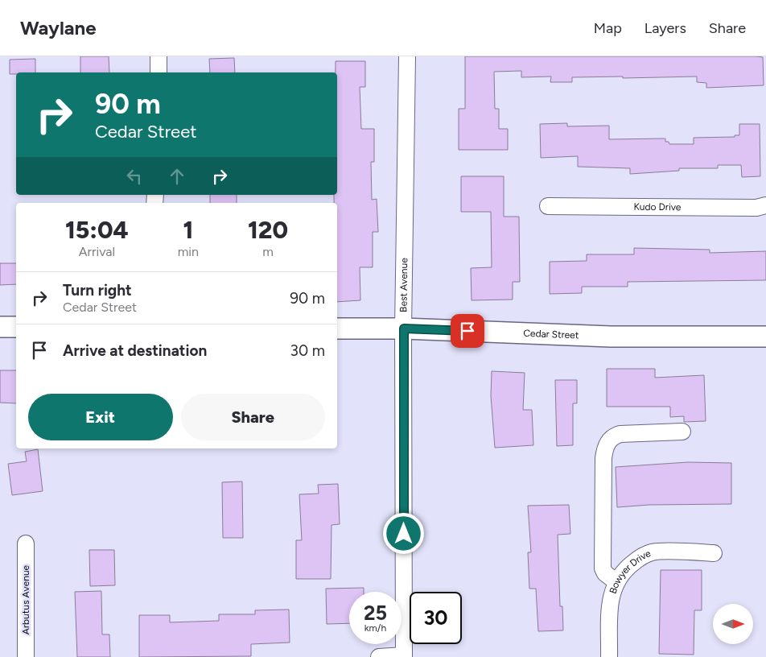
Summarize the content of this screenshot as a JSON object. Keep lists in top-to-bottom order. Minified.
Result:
{"streets":{"main road":["Cedar Street"],"street":["Kudo Drive","Best Avenue","Bowyer Drive","Arbutus Avenue"]},"crossings":[["Best Avenue","Cedar Street"]],"north":"right","page":{"header":"Waylane","nav":["Map","Layers","Share"],"turn":["90 m","Cedar Street"],"eta":["15:04","Arrival","1","min","120","m"],"list":[{"name":"Turn right","note":"Cedar Street","value":"90 m"},{"name":"Arrive at destination","value":"30 m"}],"buttons":["Exit","Share"],"speed":"25 km/h","limit":"30"}}
